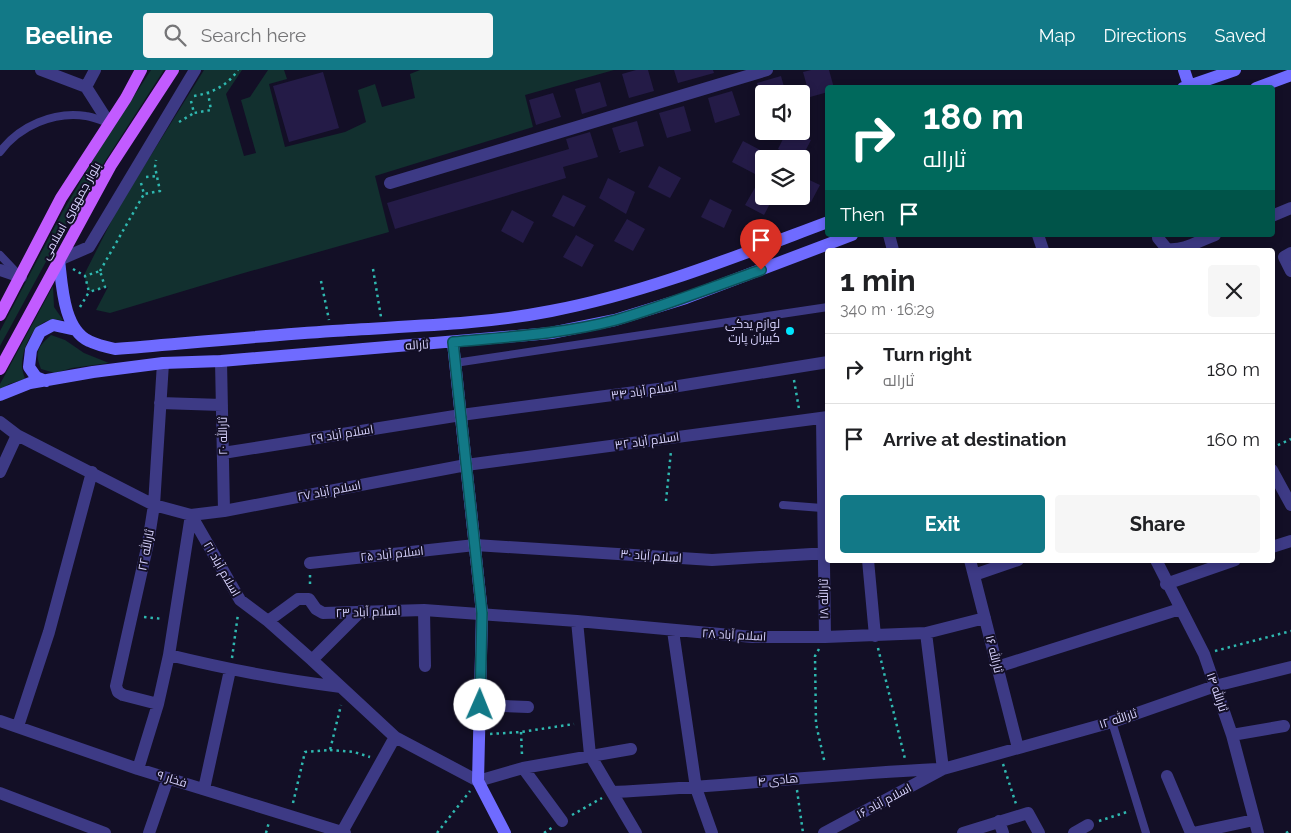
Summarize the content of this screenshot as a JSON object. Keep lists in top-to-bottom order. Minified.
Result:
{"streets":{"main road":["بلوار جمهوری اسلامی","ثاراله"],"street":["اسلام آباد ۳۴","اسلام آباد ۲۹","ثارالله ۲۰","اسلام آباد ۳۲","اسلام آباد ۲۷","ثارالله ۲۲","اسلام آباد ۲۵","اسلام آباد ۳۰","اسلام آباد ۲۱","ثارالله ۱۸","اسلام آباد ۲۳","اسلام آباد ۲۸","ثارالله ۱۶","ثارالله ۱۴","ثارالله ۱۲","فخار ۹","هادی ۴","اسلام آباد ۱۶"]},"crossings":[["ثاراله","ثارالله ۲۰"],["ثاراله","ثارالله ۲۲"],["اسلام آباد ۳۴","اسلام آباد ۲۹"],["اسلام آباد ۲۹","ثارالله ۲۰"],["ثارالله ۲۰","اسلام آباد ۲۷"],["اسلام آباد ۳۲","اسلام آباد ۲۷"],["اسلام آباد ۳۲","ثارالله ۱۸"],["اسلام آباد ۲۷","اسلام آباد ۲۱"],["اسلام آباد ۲۵","اسلام آباد ۳۰"],["ثارالله ۱۸","اسلام آباد ۲۸"],["ثارالله ۱۸","هادی ۴"],["اسلام آباد ۲۳","اسلام آباد ۲۸"],["اسلام آباد ۲۸","ثارالله ۱۶"],["ثارالله ۱۶","ثارالله ۱۲"],["ثارالله ۱۴","ثارالله ۱۲"],["ثارالله ۱۲","هادی ۴"],["ثارالله ۱۲","اسلام آباد ۱۶"],["هادی ۴","اسلام آباد ۱۶"]],"places":["لوازم یدکی کبیران پارت"],"page":{"header":"Beeline","search":"Search here","nav":["Map","Directions","Saved"],"turn":["180 m","ثاراله"],"then":"Then","heading":["1 min","340 m · 16:29"],"list":[{"name":"Turn right","note":"ثاراله","value":"180 m"},{"name":"Arrive at destination","value":"160 m"}],"buttons":["Exit","Share"]}}
